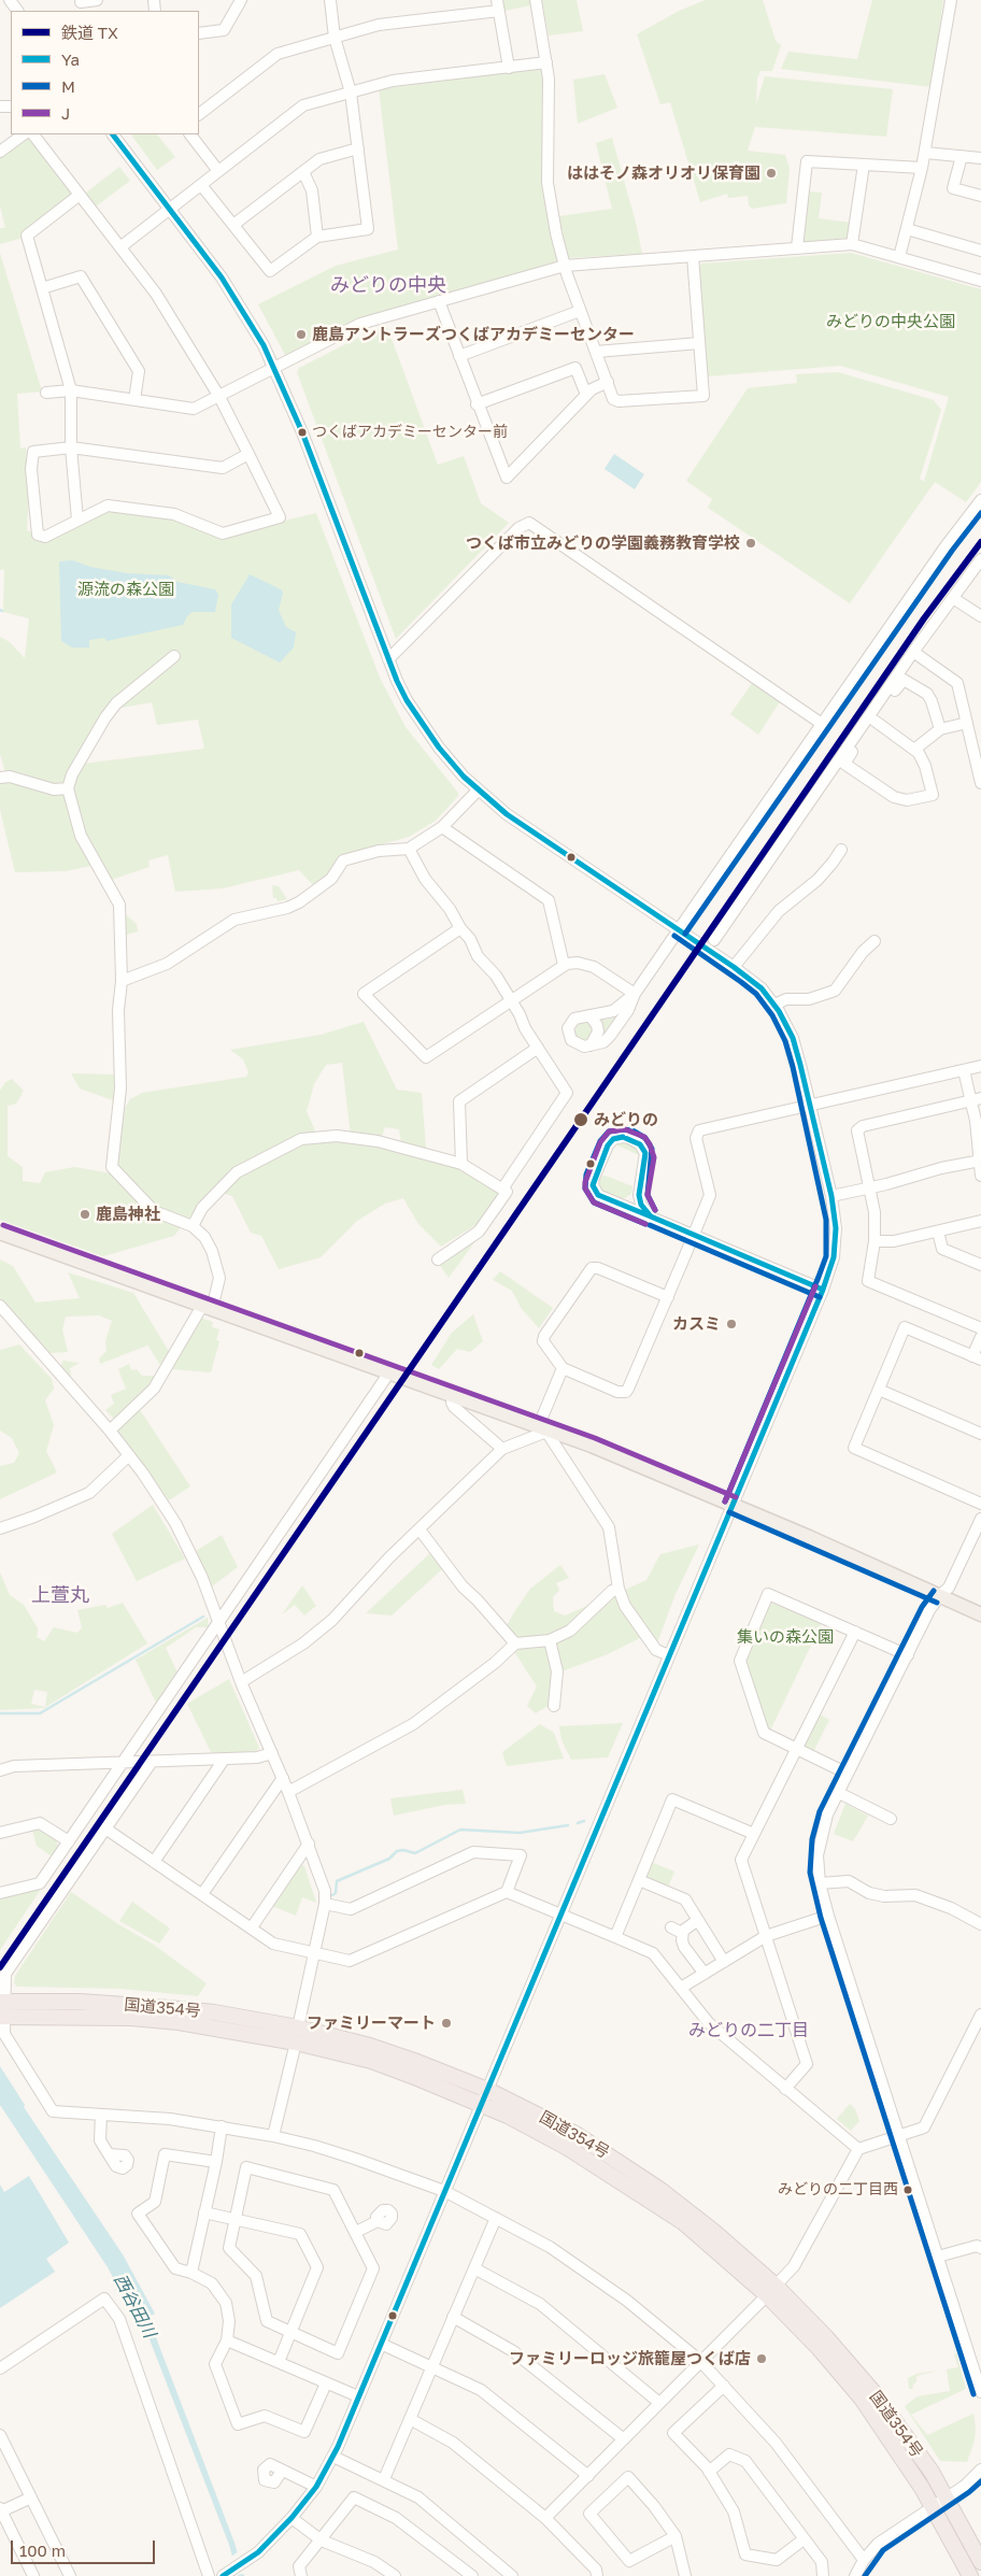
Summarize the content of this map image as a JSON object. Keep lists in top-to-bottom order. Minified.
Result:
{"streets":{"highway":["国道354号"]},"districts":["みどりの中央","上萱丸","みどりの二丁目"],"water":["西谷田川"],"parks":["みどりの中央公園","源流の森公園","集いの森公園"],"places":["ははそノ森オリオリ保育園","鹿島アントラーズつくばアカデミーセンター","つくばアカデミーセンター前","つくば市立みどりの学園義務教育学校","みどりの","鹿島神社","カスミ","ファミリーマート","みどりの二丁目西","ファミリーロッジ旅籠屋つくば店"],"lines":["transit line Ya","transit line M","rail line TX","transit line J"],"legend":["鉄道 TX","Ya","M","J"],"scale_bar":"100 m"}
